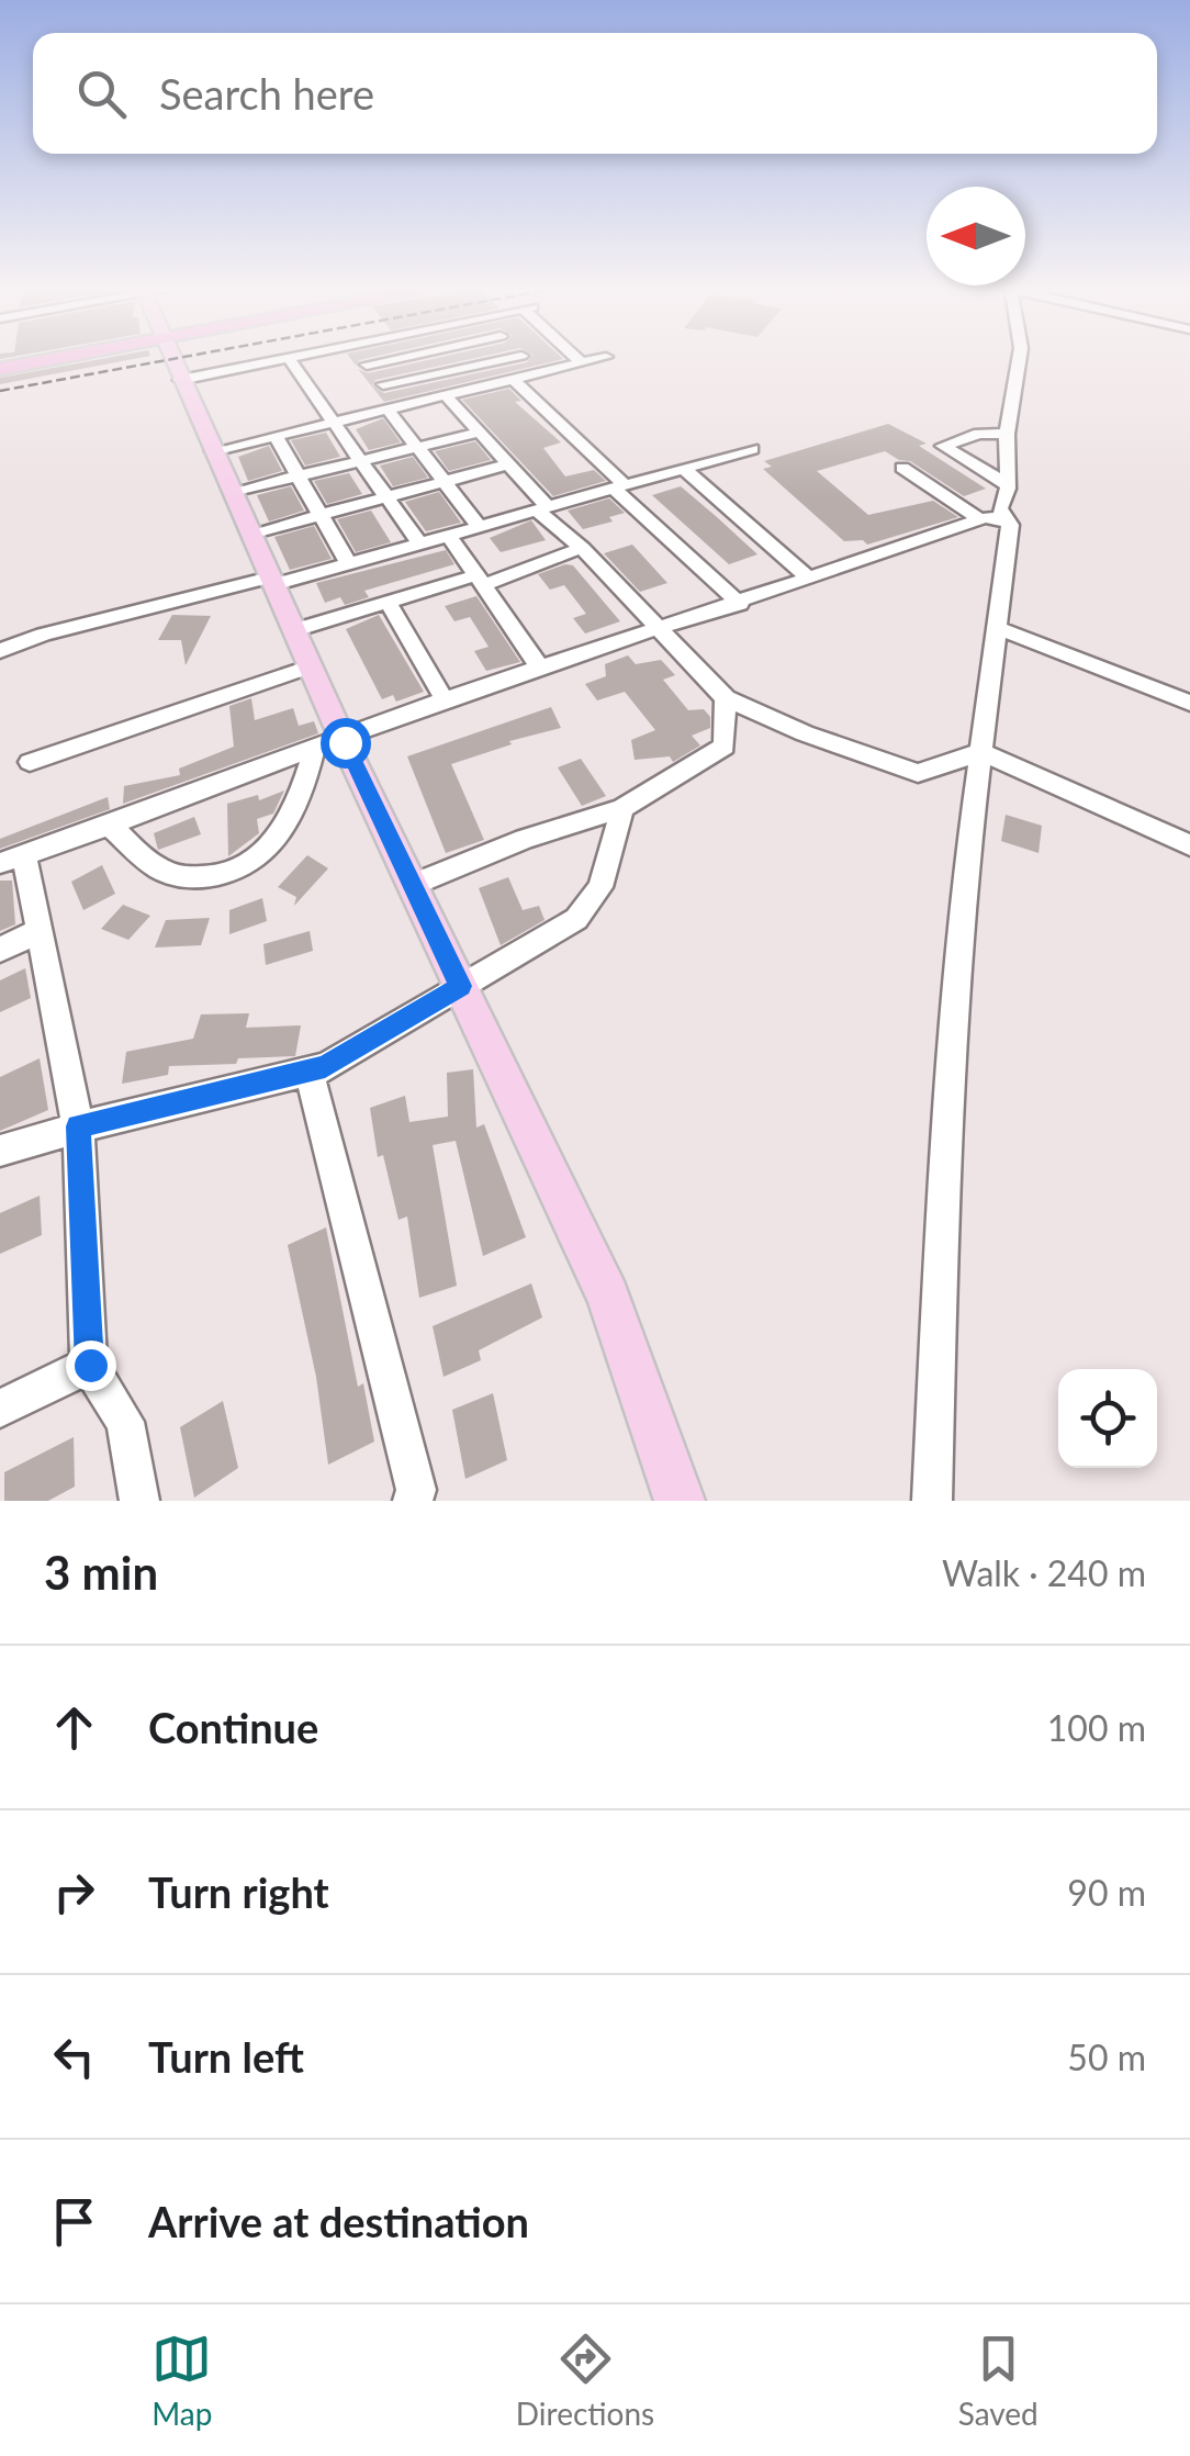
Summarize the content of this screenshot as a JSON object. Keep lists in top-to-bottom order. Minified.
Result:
{"north":"left","page":{"search":"Search here","heading":["3 min","Walk · 240 m"],"list":[["Continue","100 m"],["Turn right","90 m"],["Turn left","50 m"],"Arrive at destination"],"nav":["Map","Directions","Saved"]}}
